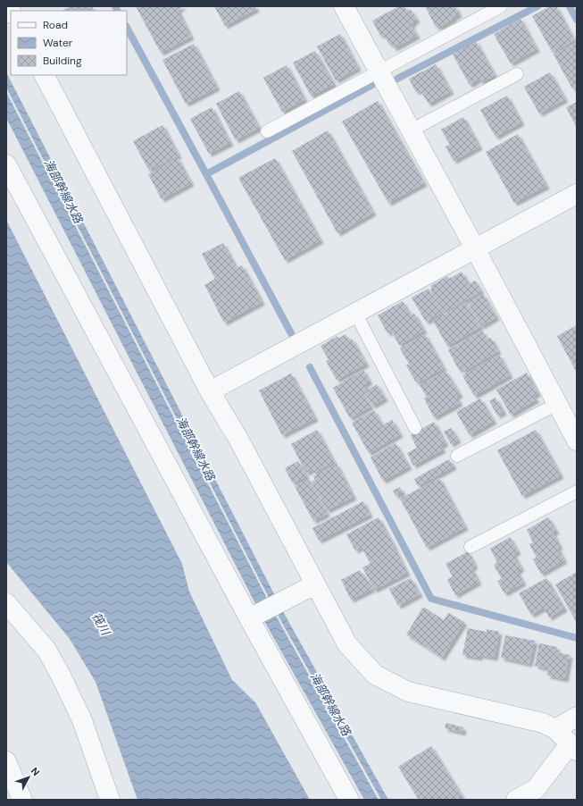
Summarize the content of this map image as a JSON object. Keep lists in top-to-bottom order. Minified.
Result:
{"water":["海部幹線水路","筏川"],"legend":["Road","Water","Building"],"north":"top right"}
